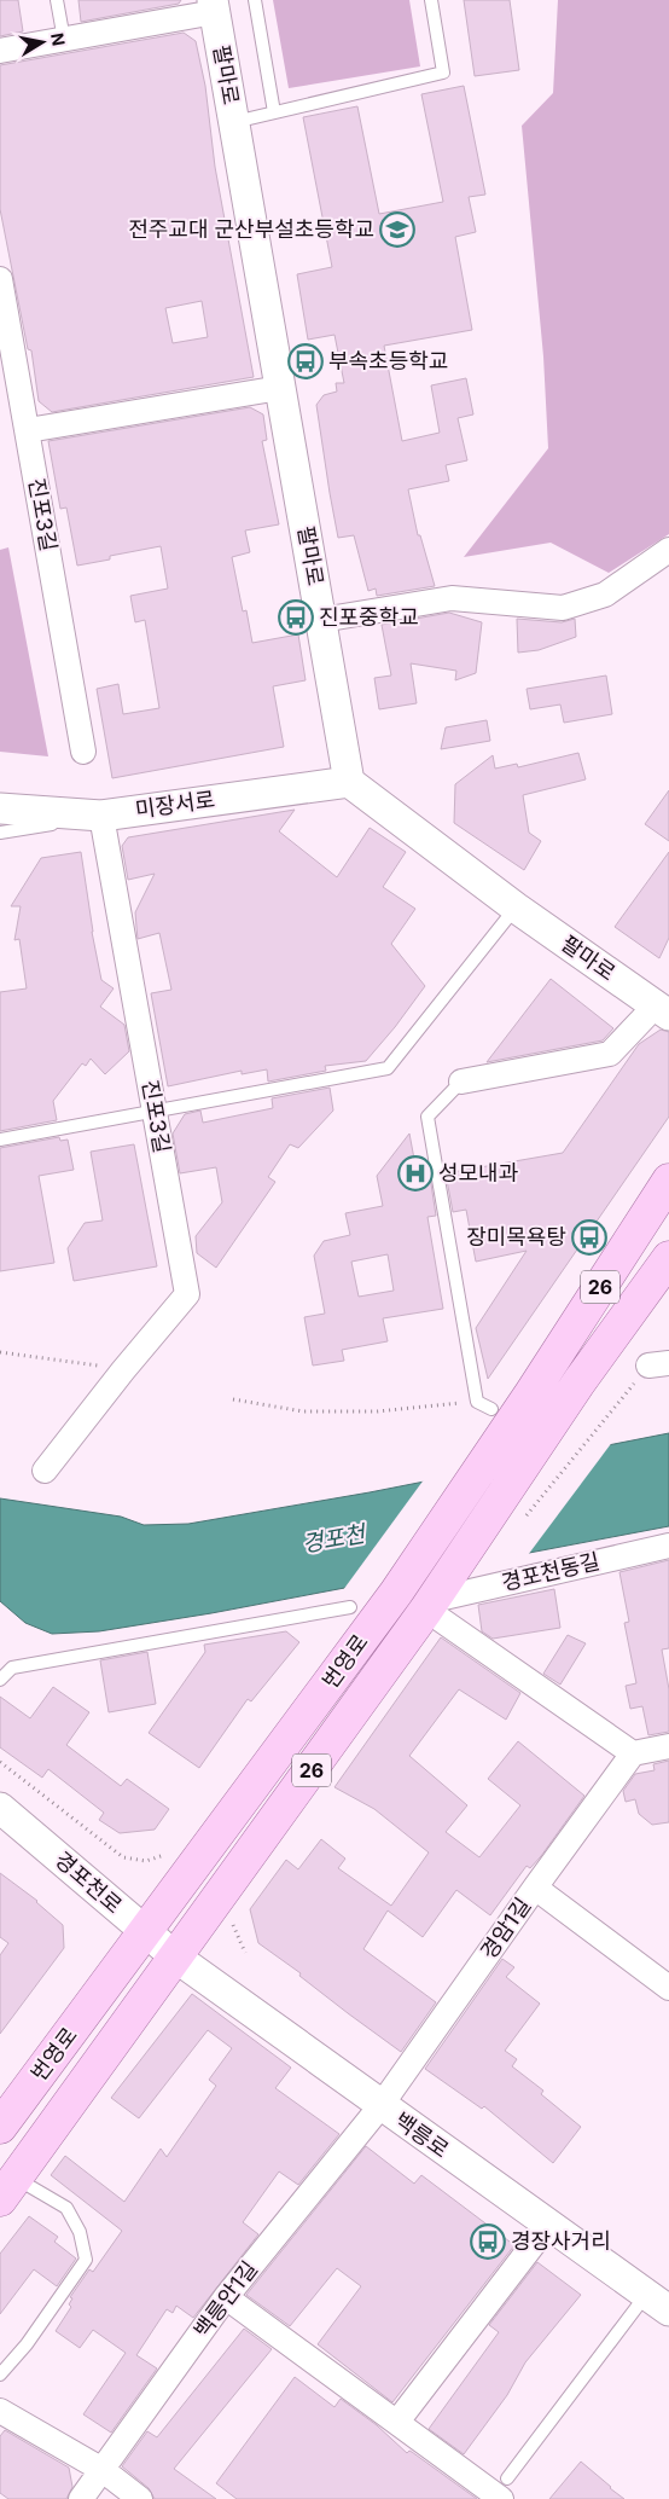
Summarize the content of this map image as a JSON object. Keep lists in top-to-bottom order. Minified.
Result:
{"streets":{"main road":["26","번영로"],"street":["팔마로","진포3길","미장서로","경포천동길","경포천로","경암1길","백릉로","백릉안1길"]},"crossings":[["팔마로","미장서로"],["진포3길","미장서로"],["경포천동길","번영로"],["번영로","경포천로"],["번영로","백릉로"],["경포천로","백릉로"],["경암1길","백릉로"],["경암1길","백릉안1길"],["백릉로","백릉안1길"]],"water":["경포천"],"places":{"school or university":["전주교대 군산부설초등학교"],"bus stop":["부속초등학교","진포중학교","장미목욕탕","경장사거리"],"hospital":["성모내과"]},"north":"right"}
